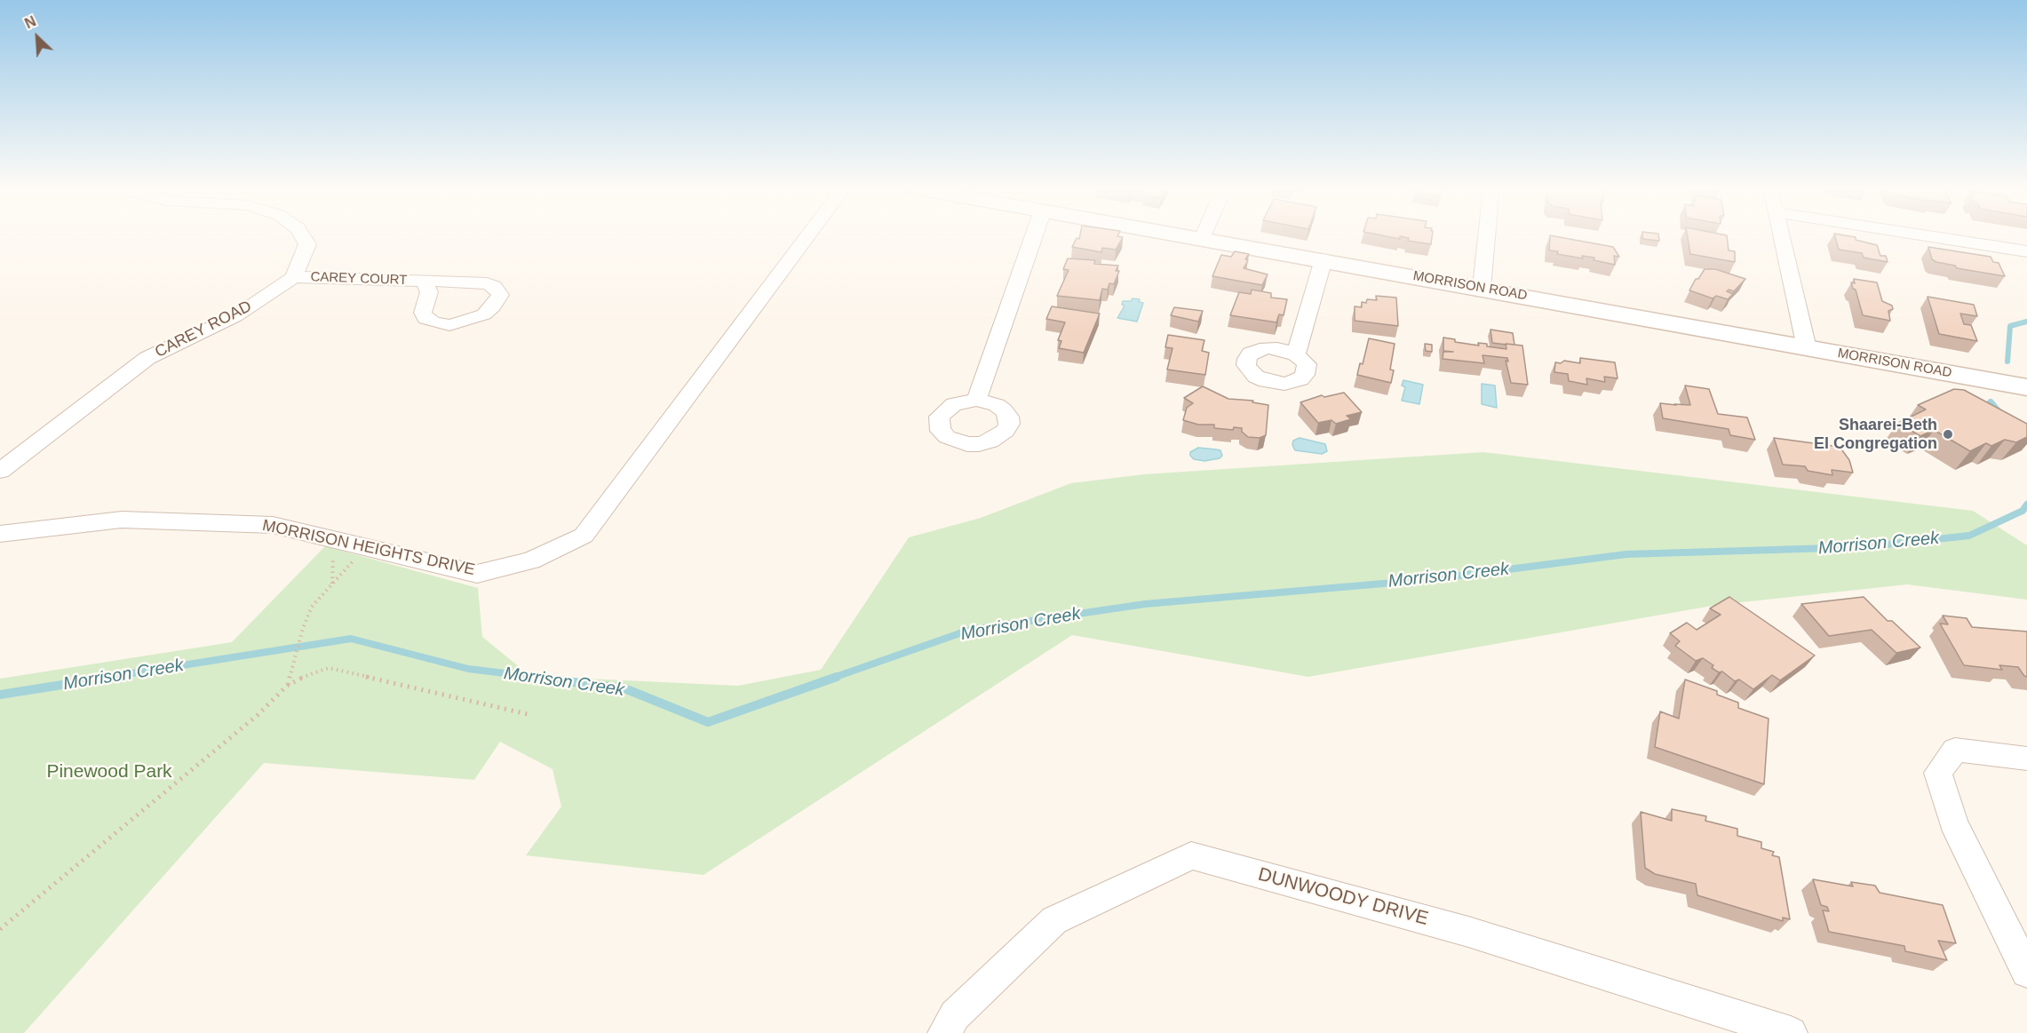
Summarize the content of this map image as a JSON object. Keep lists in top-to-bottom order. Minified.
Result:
{"streets":{"street":["CAREY COURT","MORRISON ROAD","CAREY ROAD","MORRISON HEIGHTS DRIVE","DUNWOODY DRIVE"]},"crossings":[["CAREY COURT","CAREY ROAD"]],"water":["Morrison Creek"],"parks":["Pinewood Park"],"places":["Shaarei-Beth El Congregation"],"north":"top left"}
